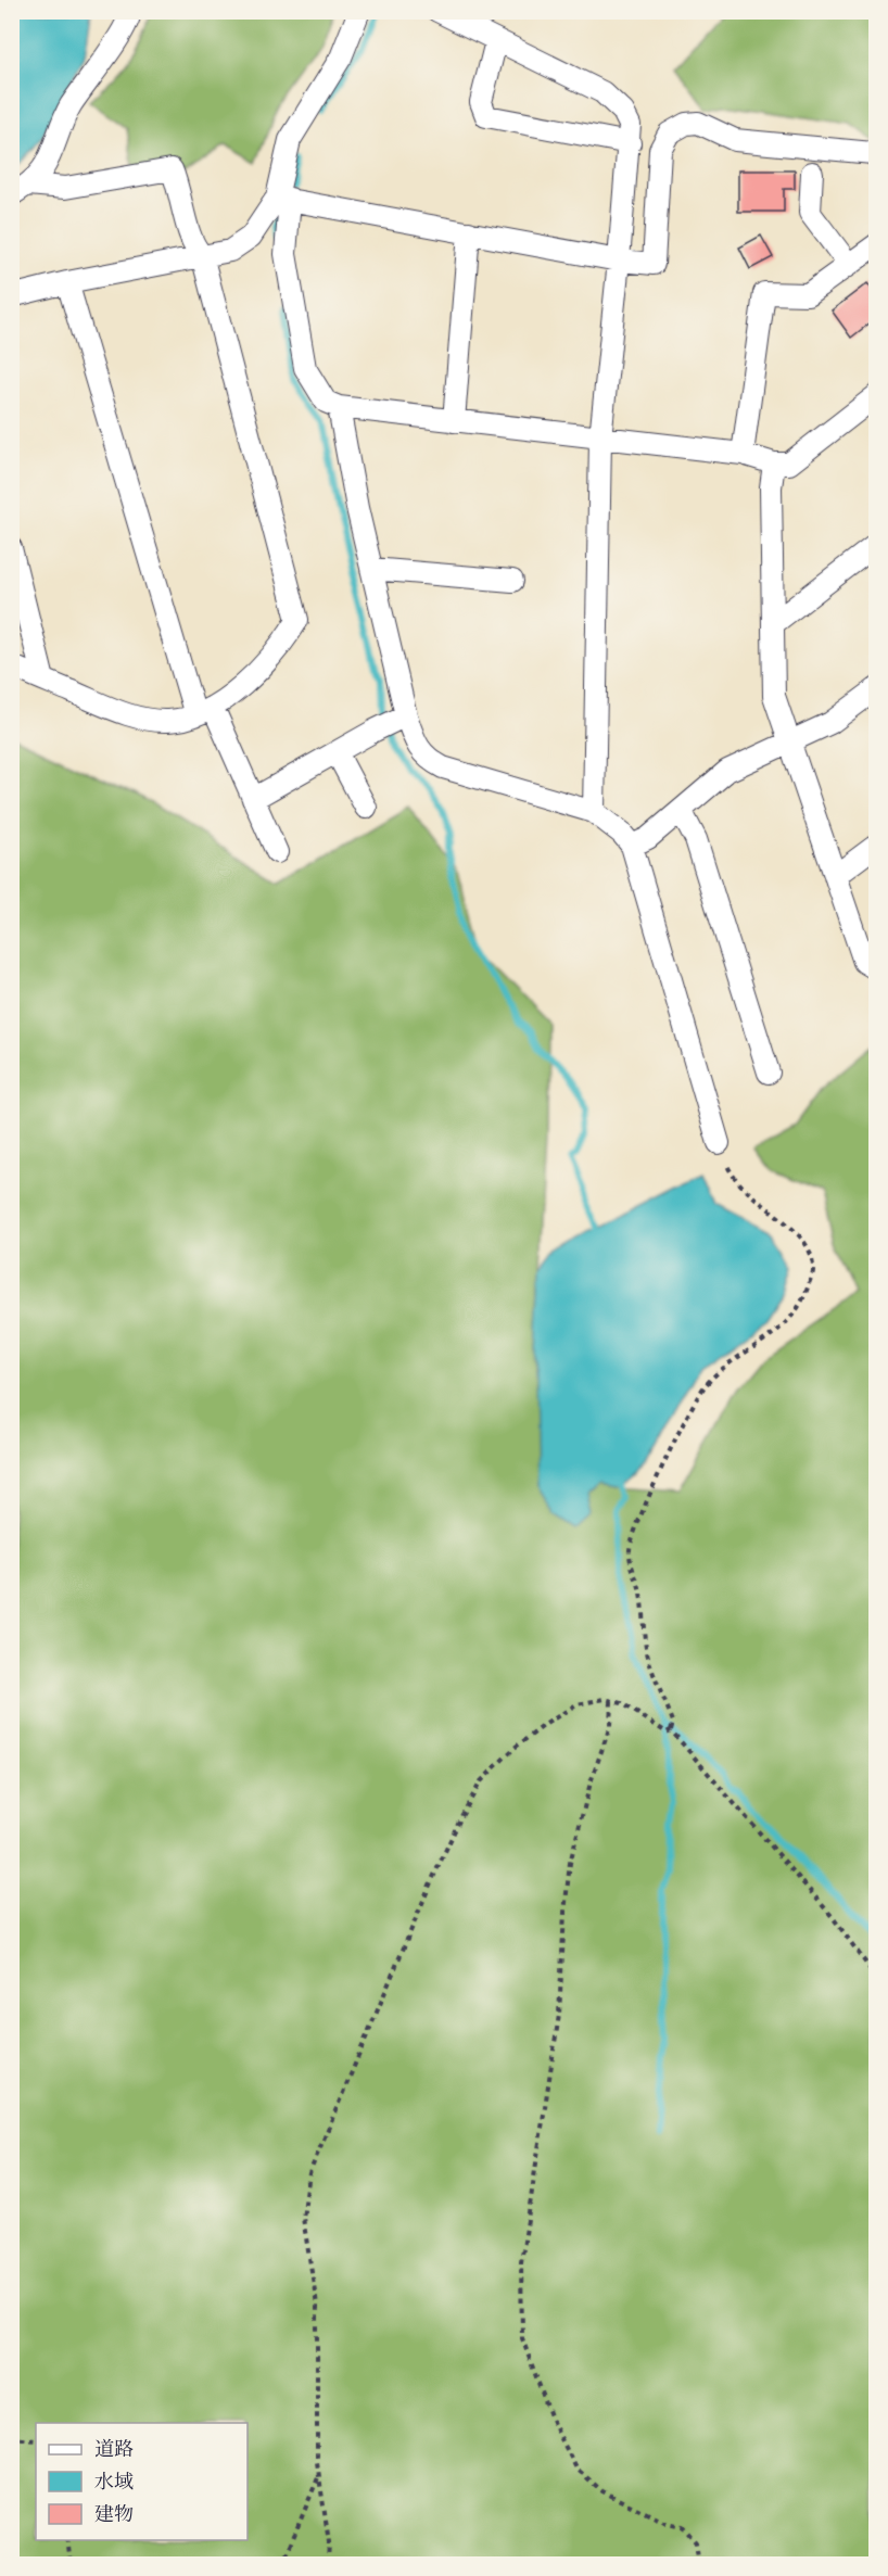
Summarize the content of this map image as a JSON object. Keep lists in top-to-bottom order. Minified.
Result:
{"legend":["道路","水域","建物"]}
